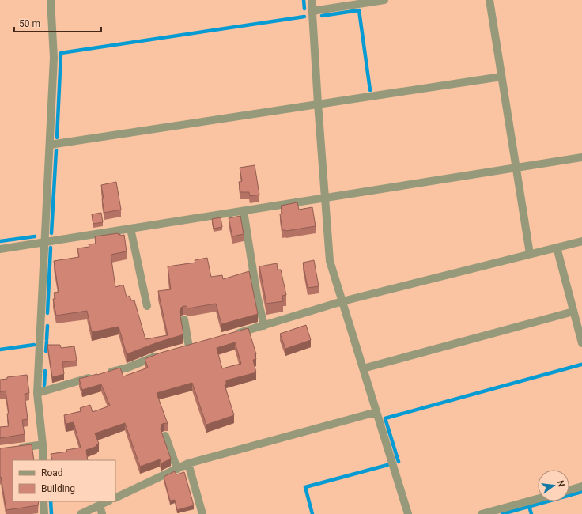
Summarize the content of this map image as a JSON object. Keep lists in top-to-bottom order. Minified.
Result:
{"legend":["Road","Building"],"scale_bar":"50 m","north":"right"}
